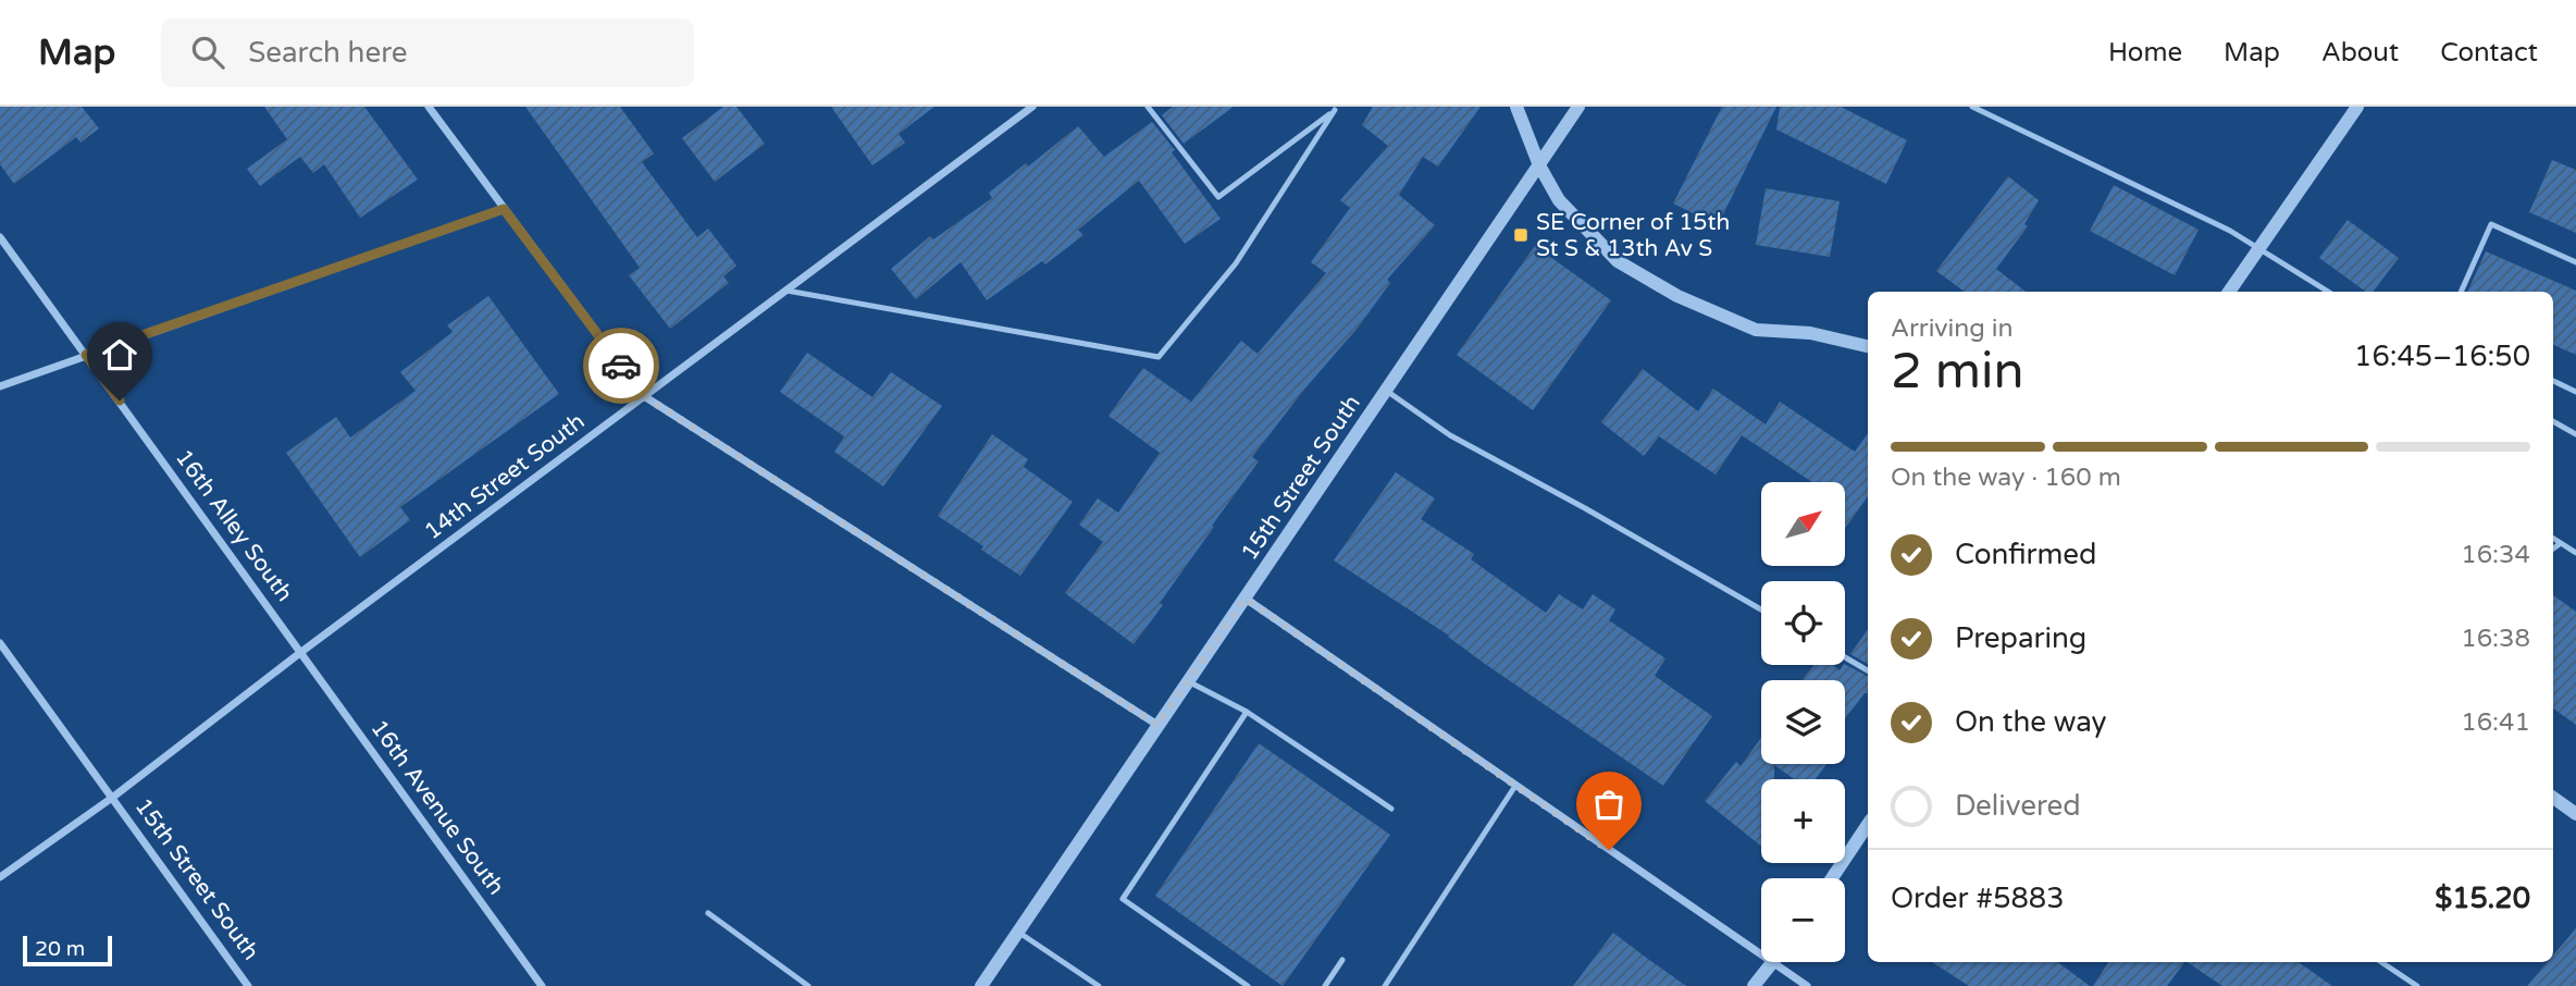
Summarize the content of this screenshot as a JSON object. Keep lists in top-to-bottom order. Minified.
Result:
{"streets":{"street":["14th Street South","15th Street South","16th Alley South","16th Avenue South"]},"crossings":[["14th Street South","15th Street South"],["14th Street South","16th Alley South"],["14th Street South","16th Avenue South"],["16th Alley South","16th Avenue South"]],"places":{"transit":["SE Corner of 15th St S & 13th Av S"]},"scale_bar":"20 m","north":"top right","page":{"header":"Map","search":"Search here","nav":["Home","Map","About","Contact"],"heading":["2 min","Arriving in","16:45–16:50"],"panel":["Order #5883","$15.20"],"bar":"On the way · 160 m","map_buttons":["+","−"],"list":[["Confirmed","16:34"],["Preparing","16:38"],["On the way","16:41"],"Delivered"],"scale":"20 m"}}
